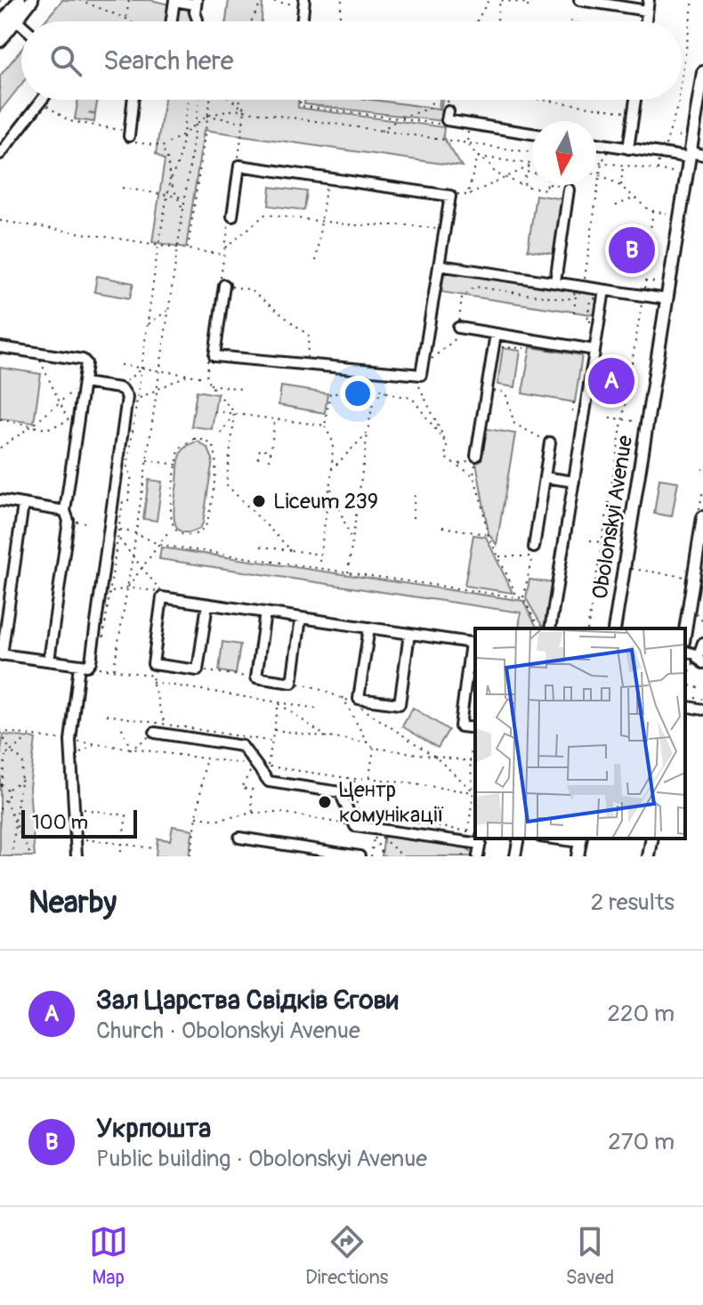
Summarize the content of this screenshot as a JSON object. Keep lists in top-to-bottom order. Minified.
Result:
{"streets":{"main road":["Obolonskyi Avenue"]},"places":["Liceum 239","Центр комунікації"],"scale_bar":"100 m","north":"bottom","page":{"search":"Search here","pins":["B","A"],"scale":"100 m","heading":["Nearby","2 results"],"list":[{"mark":"A","name":"Зал Царства Свідків Єгови","note":"Church · Obolonskyi Avenue","value":"220 m"},{"mark":"B","name":"Укрпошта","note":"Public building · Obolonskyi Avenue","value":"270 m"}],"nav":["Map","Directions","Saved"]}}
